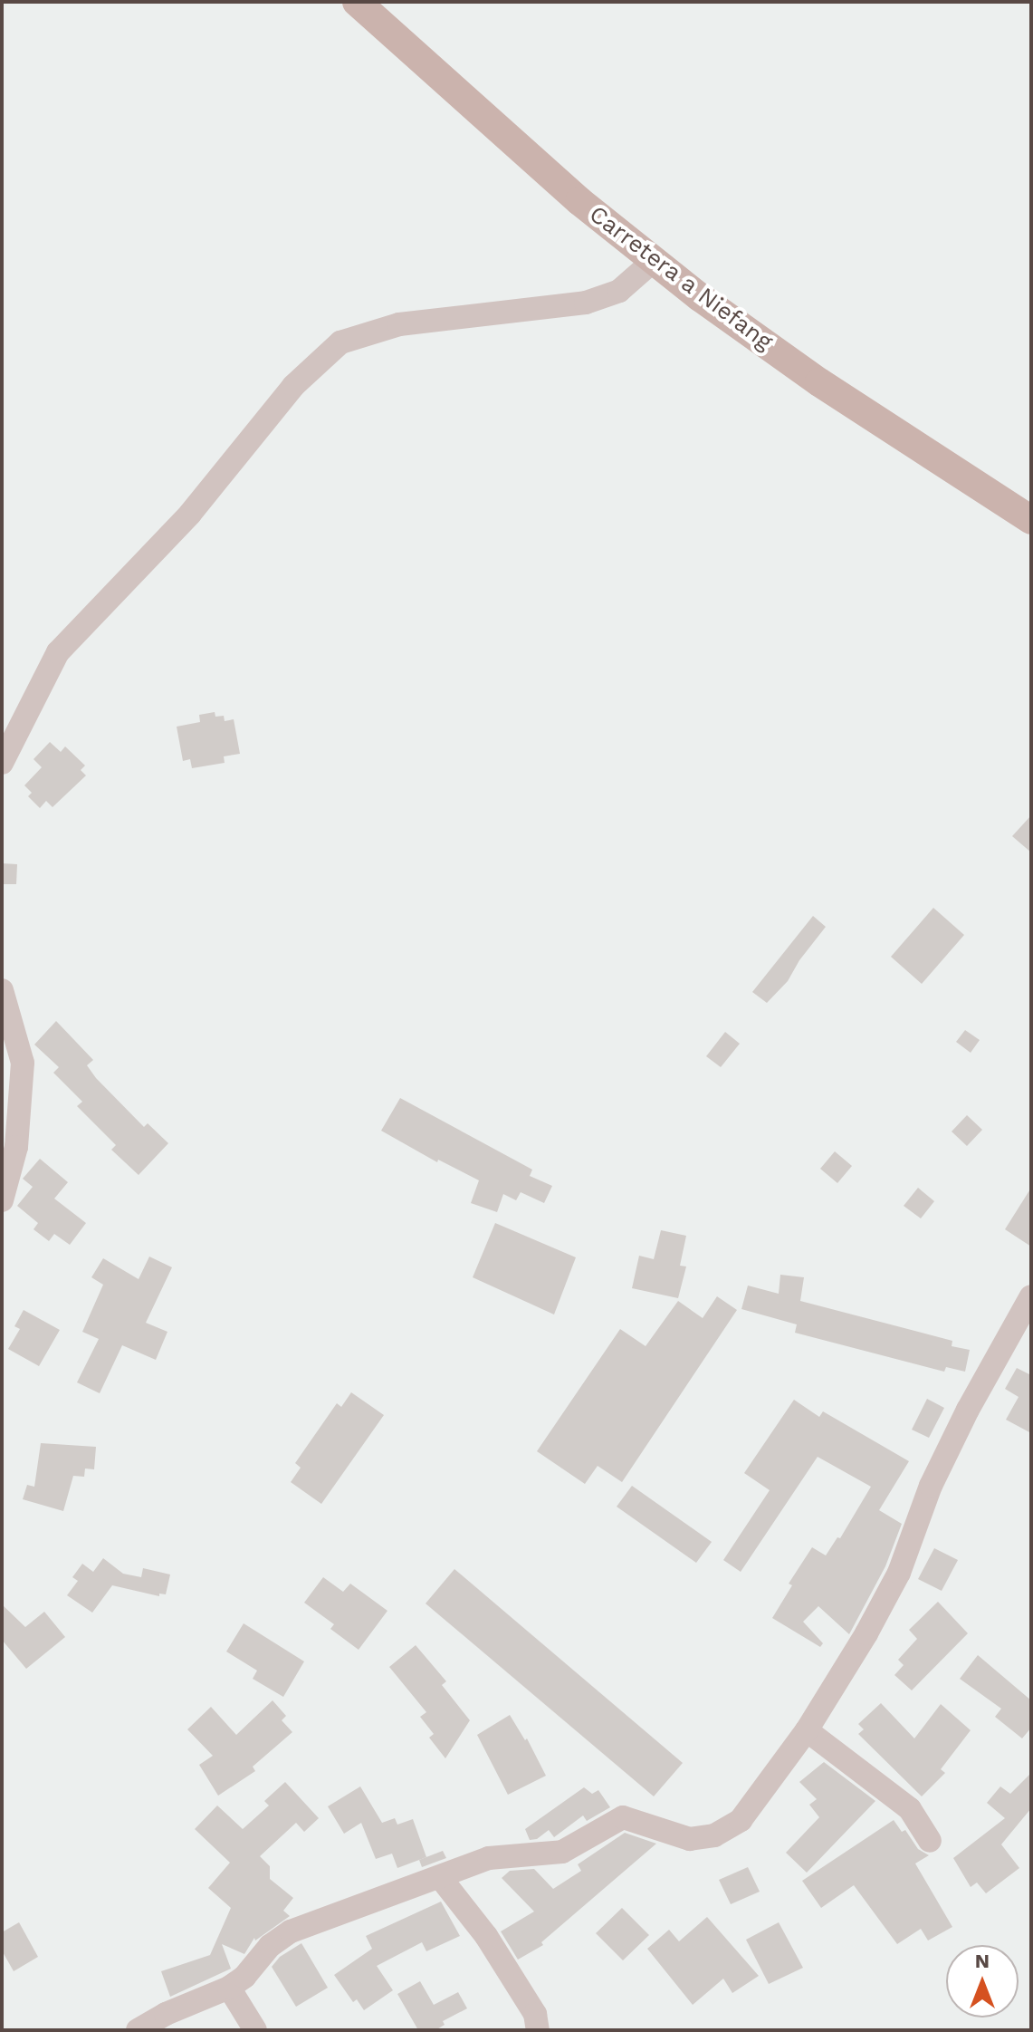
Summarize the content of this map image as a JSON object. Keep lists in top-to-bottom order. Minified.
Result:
{"streets":{"main road":["Carretera a Niefang"]},"north":"top"}
